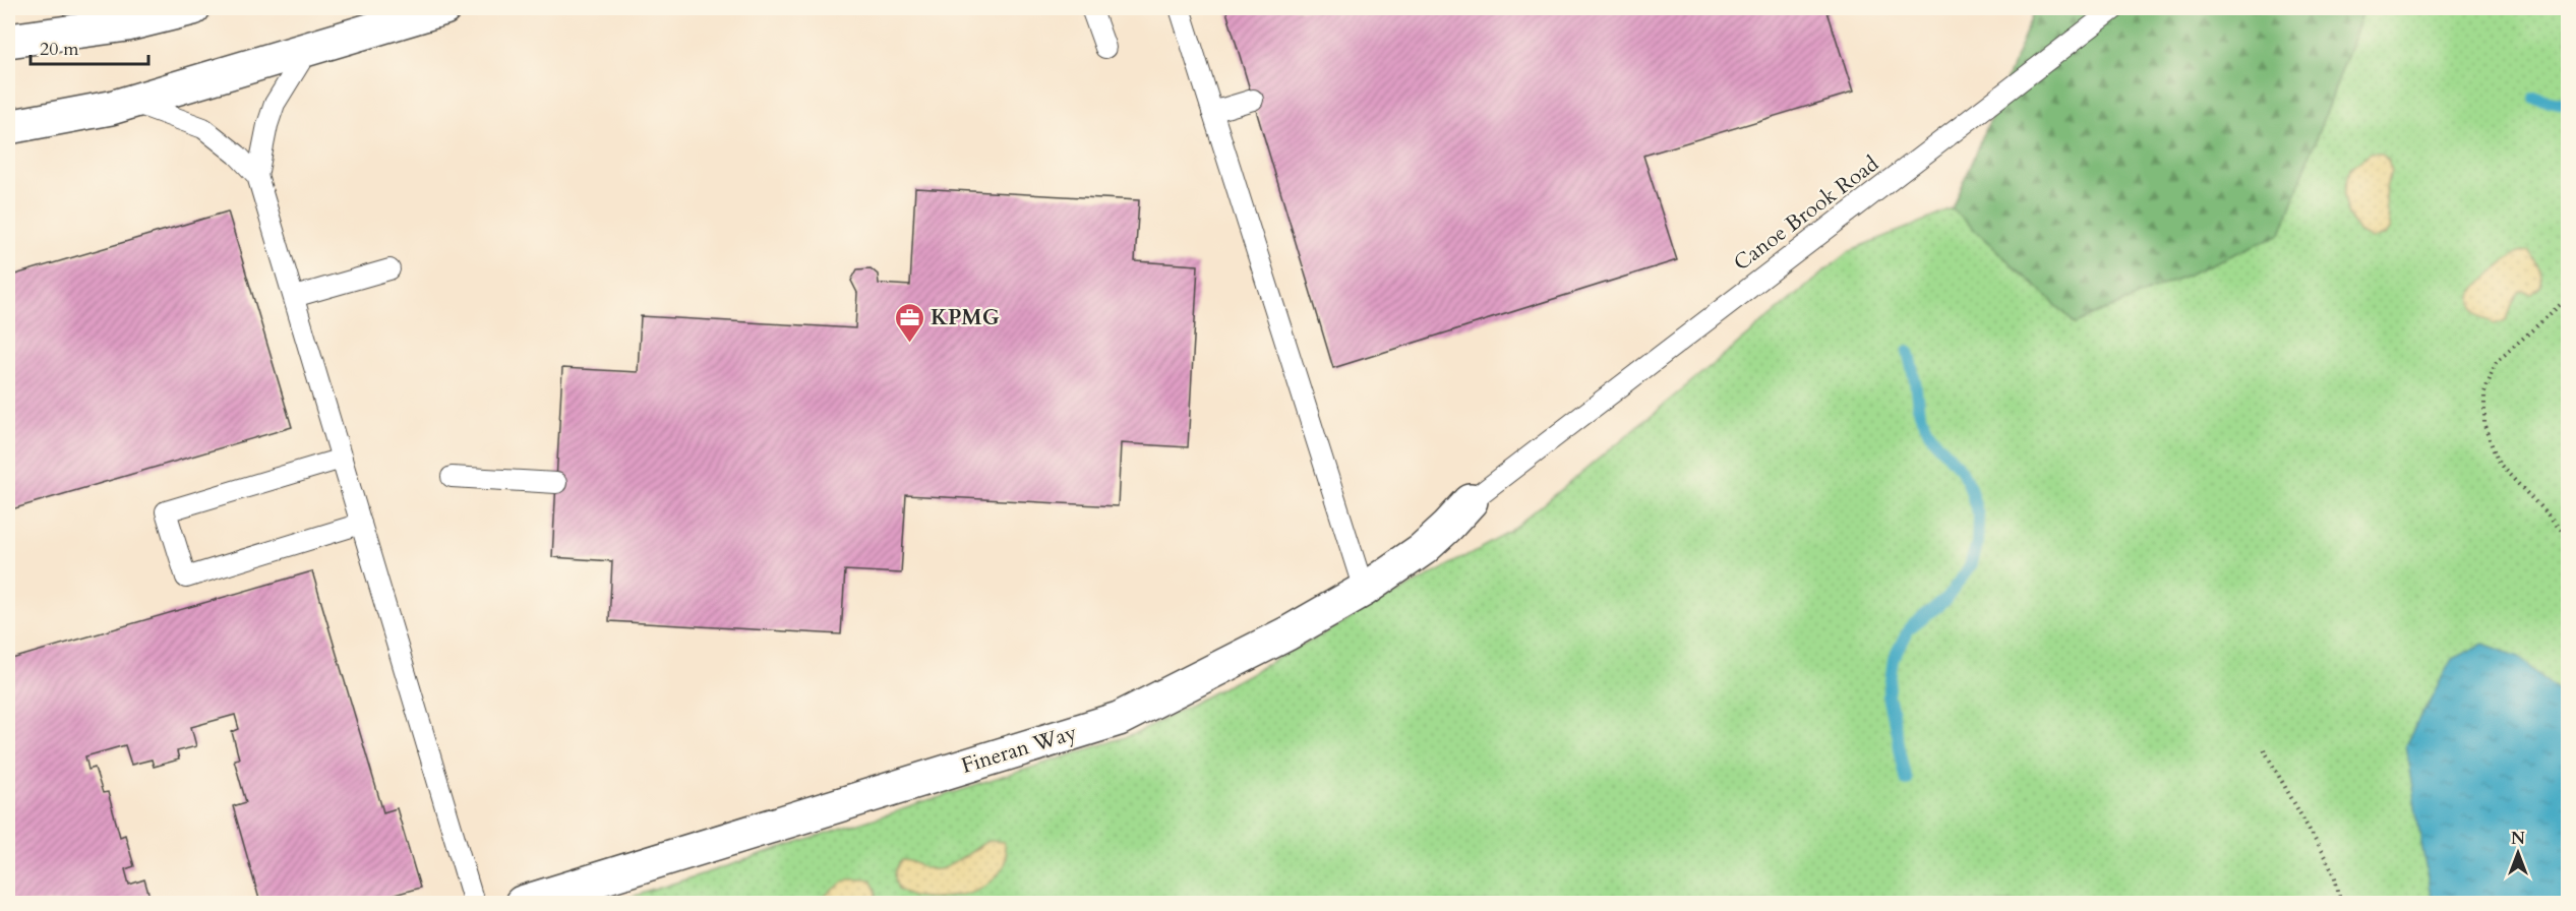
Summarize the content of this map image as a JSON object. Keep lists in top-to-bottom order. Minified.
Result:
{"streets":{"street":["Fineran Way"],"lane":["Canoe Brook Road"]},"crossings":[["Canoe Brook Road","Fineran Way"]],"places":{"office":["KPMG"]},"scale_bar":"20 m","north":"top"}
